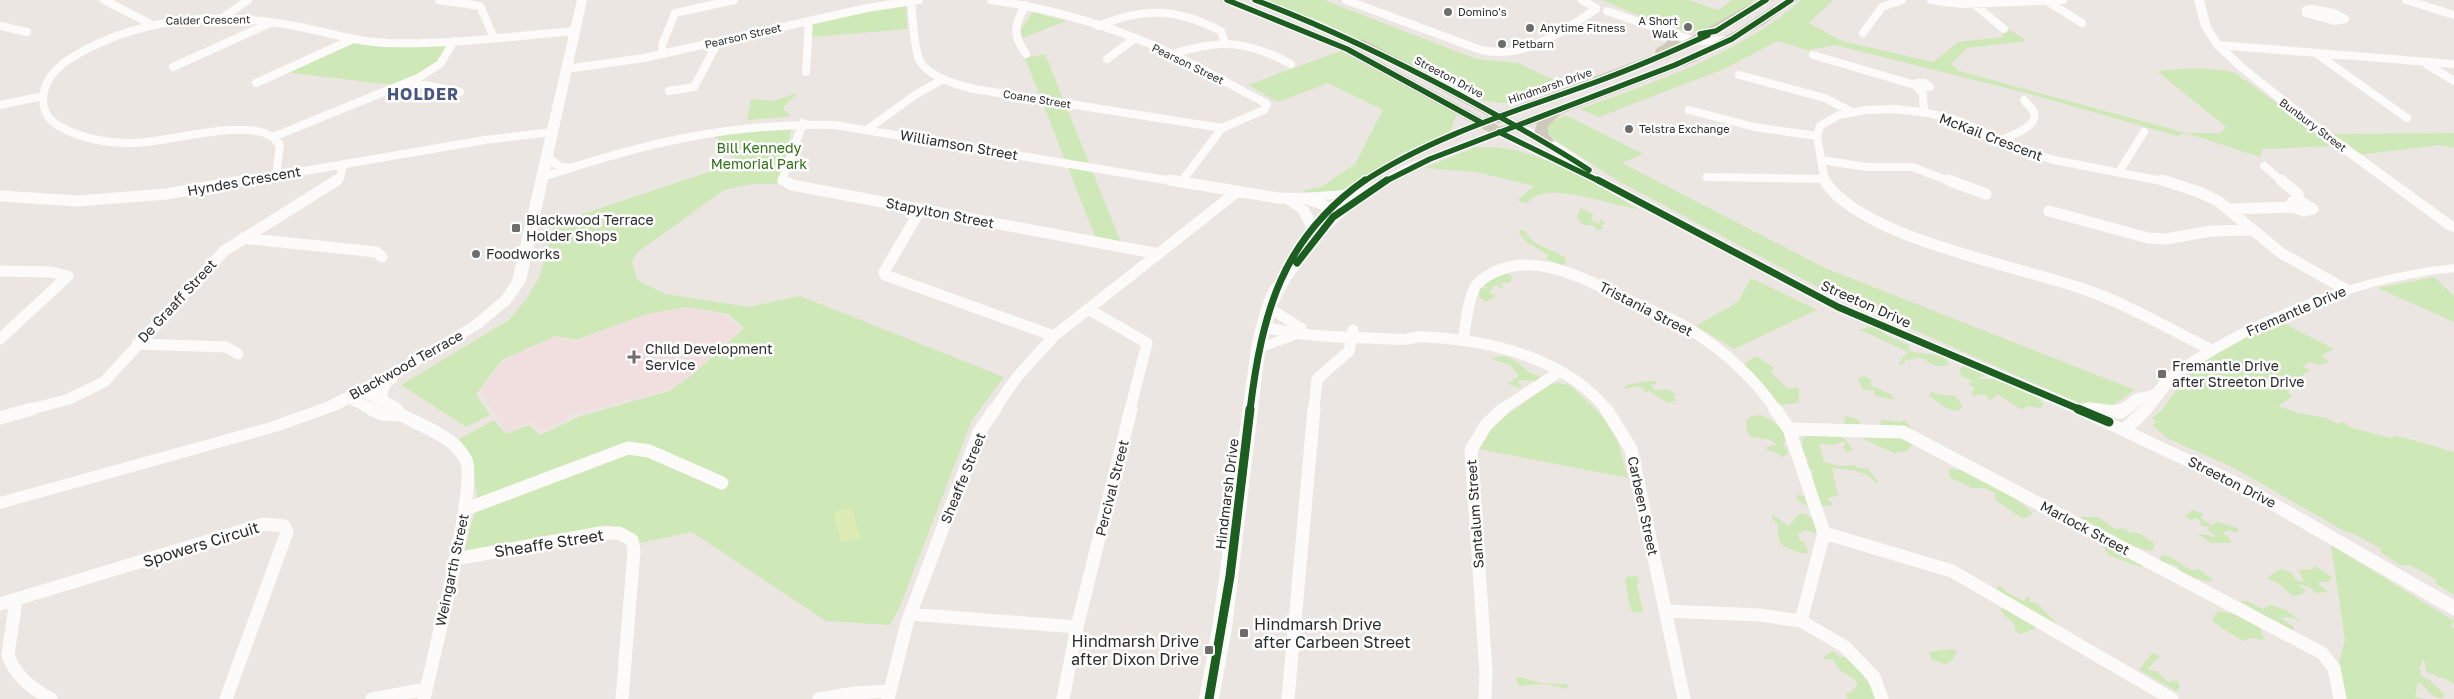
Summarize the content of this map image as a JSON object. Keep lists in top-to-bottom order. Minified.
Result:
{"streets":{"main road":["Streeton Drive","Hindmarsh Drive","Bunbury Street","Fremantle Drive","Blackwood Terrace"],"street":["Calder Crescent","Pearson Street","Coane Street","McKail Crescent","Williamson Street","Hyndes Crescent","Stapylton Street","De Graaff Street","Tristania Street","Sheaffe Street","Percival Street","Carbeen Street","Santalum Street","Marlock Street","Spowers Circuit","Weingarth Street"]},"crossings":[["Calder Crescent","Blackwood Terrace"],["Pearson Street","Coane Street"],["Pearson Street","Williamson Street"],["Pearson Street","Blackwood Terrace"],["Streeton Drive","Hindmarsh Drive"],["Streeton Drive","Fremantle Drive"],["Hindmarsh Drive","Williamson Street"],["Hindmarsh Drive","Carbeen Street"],["McKail Crescent","Fremantle Drive"],["Williamson Street","Stapylton Street"],["Williamson Street","Blackwood Terrace"],["Williamson Street","Sheaffe Street"],["Hyndes Crescent","De Graaff Street"],["Hyndes Crescent","Blackwood Terrace"],["Stapylton Street","Sheaffe Street"],["Tristania Street","Carbeen Street"],["Tristania Street","Marlock Street"],["Blackwood Terrace","Weingarth Street"],["Sheaffe Street","Percival Street"],["Sheaffe Street","Weingarth Street"],["Carbeen Street","Santalum Street"]],"districts":["HOLDER"],"parks":["Bill Kennedy Memorial Park"],"places":{"other":["Domino's","A Short Walk","Anytime Fitness","Petbarn","Telstra Exchange","Foodworks"],"transit":["Blackwood Terrace Holder Shops","Fremantle Drive after Streeton Drive","Hindmarsh Drive after Carbeen Street","Hindmarsh Drive after Dixon Drive"],"health":["Child Development Service"]}}
